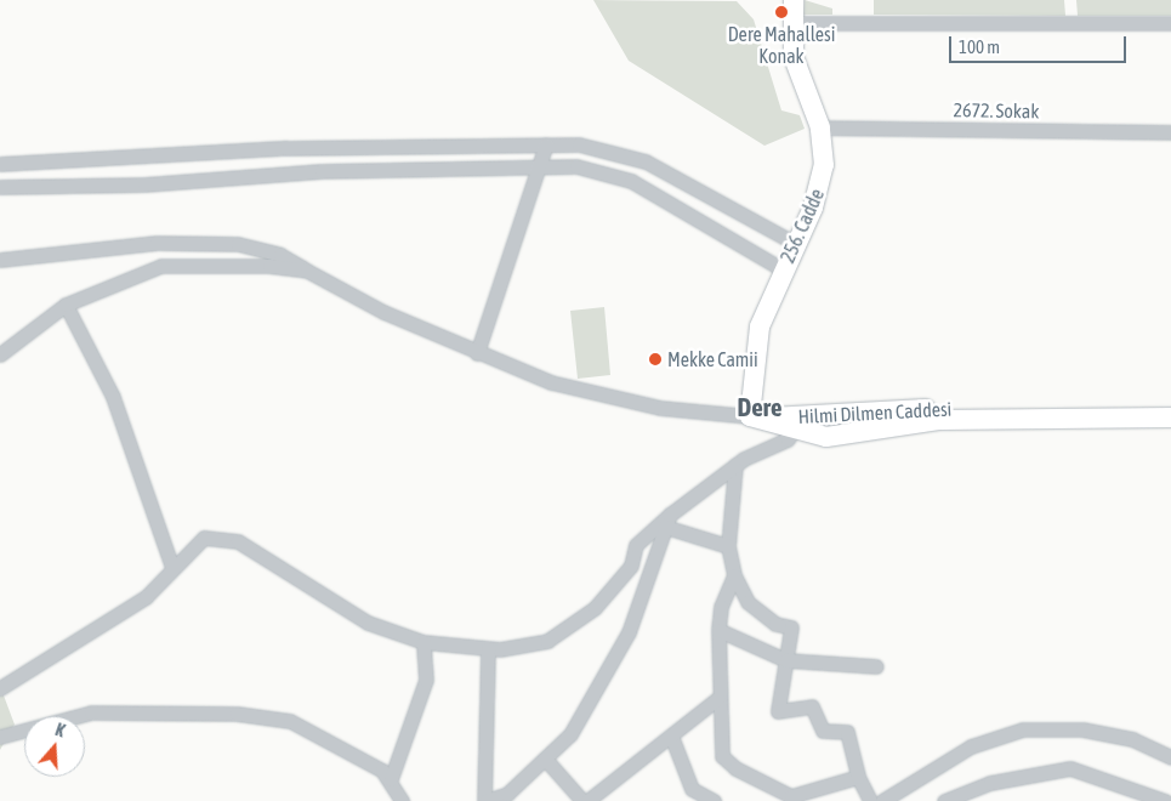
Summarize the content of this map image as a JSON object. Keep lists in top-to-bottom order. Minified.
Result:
{"streets":{"street":["2672. Sokak","256. Cadde","Hilmi Dilmen Caddesi"]},"crossings":[["2672. Sokak","256. Cadde"],["256. Cadde","Hilmi Dilmen Caddesi"]],"districts":["Dere"],"places":["Dere Mahallesi Konak","Mekke Camii"],"scale_bar":"100 m","north":"top"}
